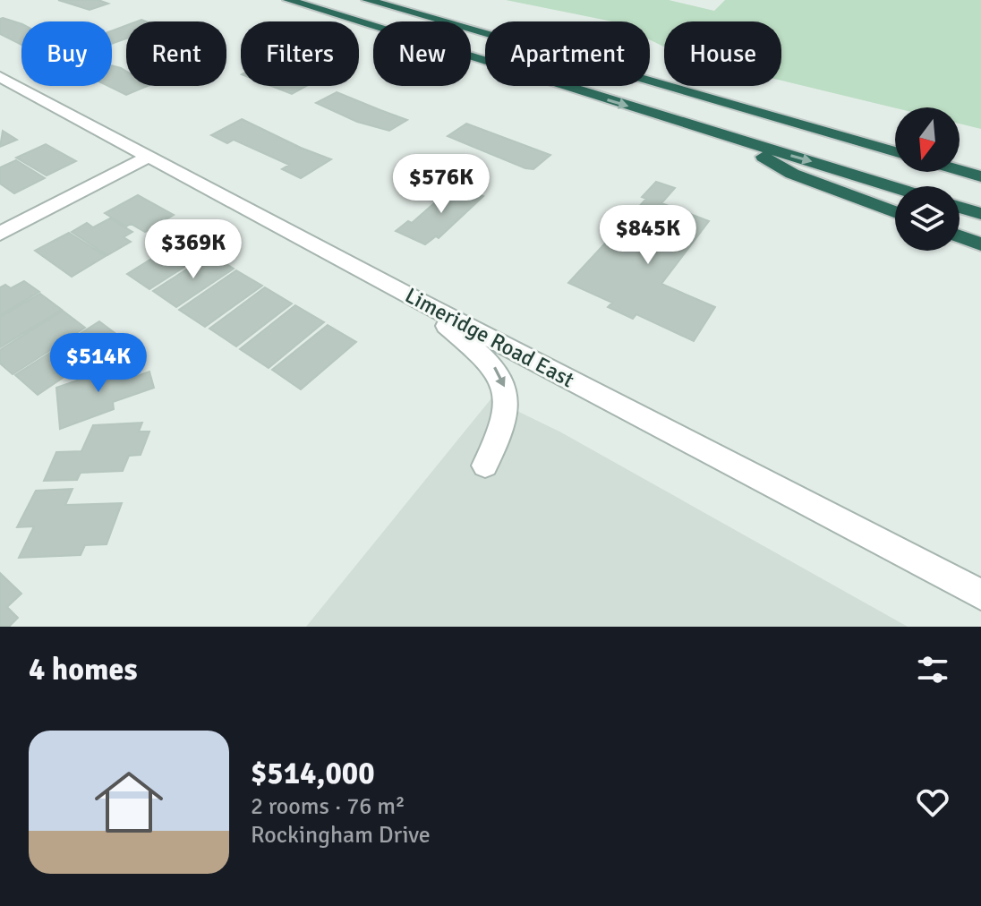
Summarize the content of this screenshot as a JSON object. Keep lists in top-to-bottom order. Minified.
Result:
{"streets":{"street":["Limeridge Road East"]},"north":"bottom","page":{"chip":["Buy","Rent","Filters","New","Apartment","House"],"price":["$576K","$845K","$369K","$514K"],"heading":"4 homes","list":[{"name":"$514,000","note":"2 rooms · 76 m² · Rockingham Drive"}]}}
